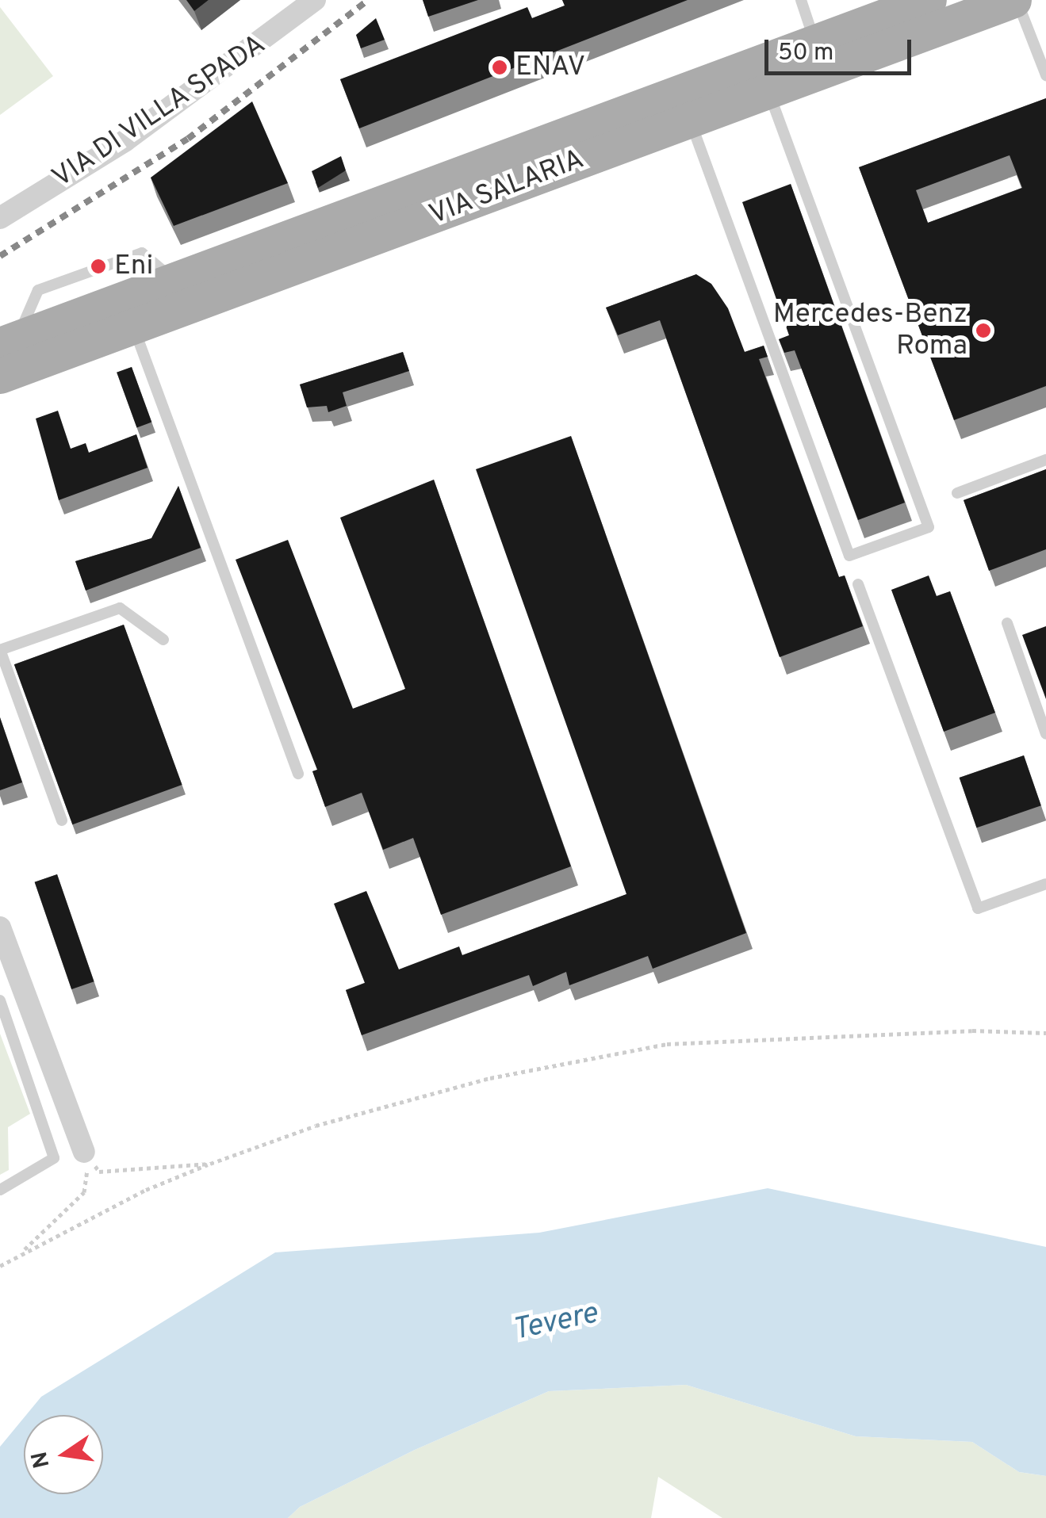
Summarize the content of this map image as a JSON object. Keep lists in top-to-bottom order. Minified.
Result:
{"streets":{"main road":["VIA SALARIA"],"street":["VIA DI VILLA SPADA"]},"water":["Tevere"],"places":["ENAV","Eni","Mercedes-Benz Roma"],"scale_bar":"50 m","north":"left"}
